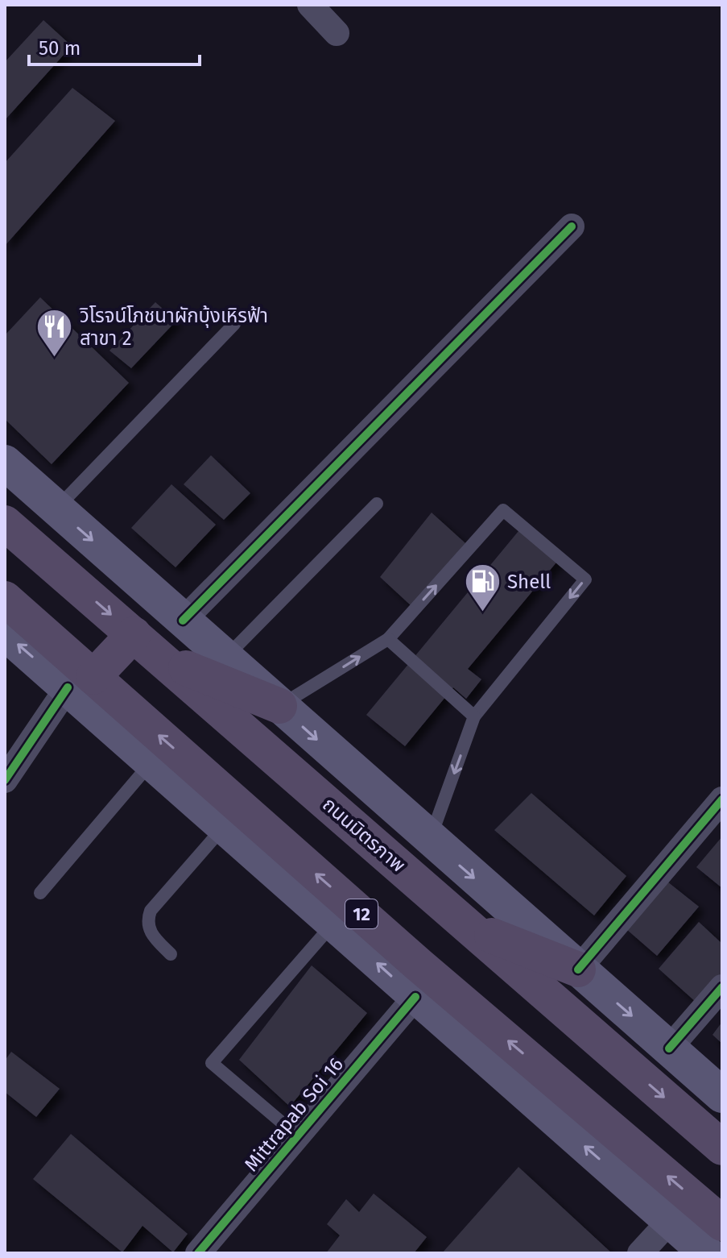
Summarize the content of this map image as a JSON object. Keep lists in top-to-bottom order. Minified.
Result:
{"streets":{"main road":["ถนนมิตรภาพ","12"],"street":["Mittrapab Soi 16"]},"places":{"restaurant":["วิโรจน์โภชนาผักบุ้งเหิรฟ้า สาขา 2"],"fuel station":["Shell"]},"scale_bar":"50 m"}
